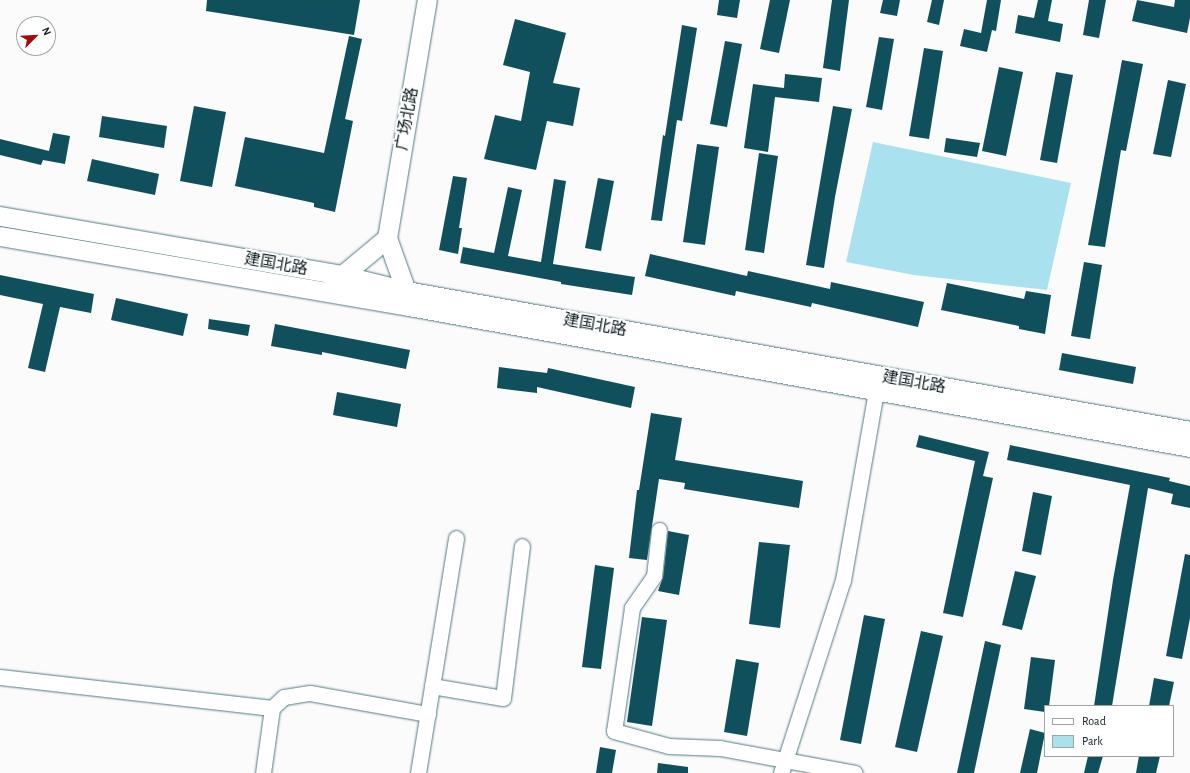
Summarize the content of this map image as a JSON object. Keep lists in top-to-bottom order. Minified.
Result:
{"streets":{"main road":["广场北路","建国北路"]},"legend":["Road","Park"],"north":"top right"}
